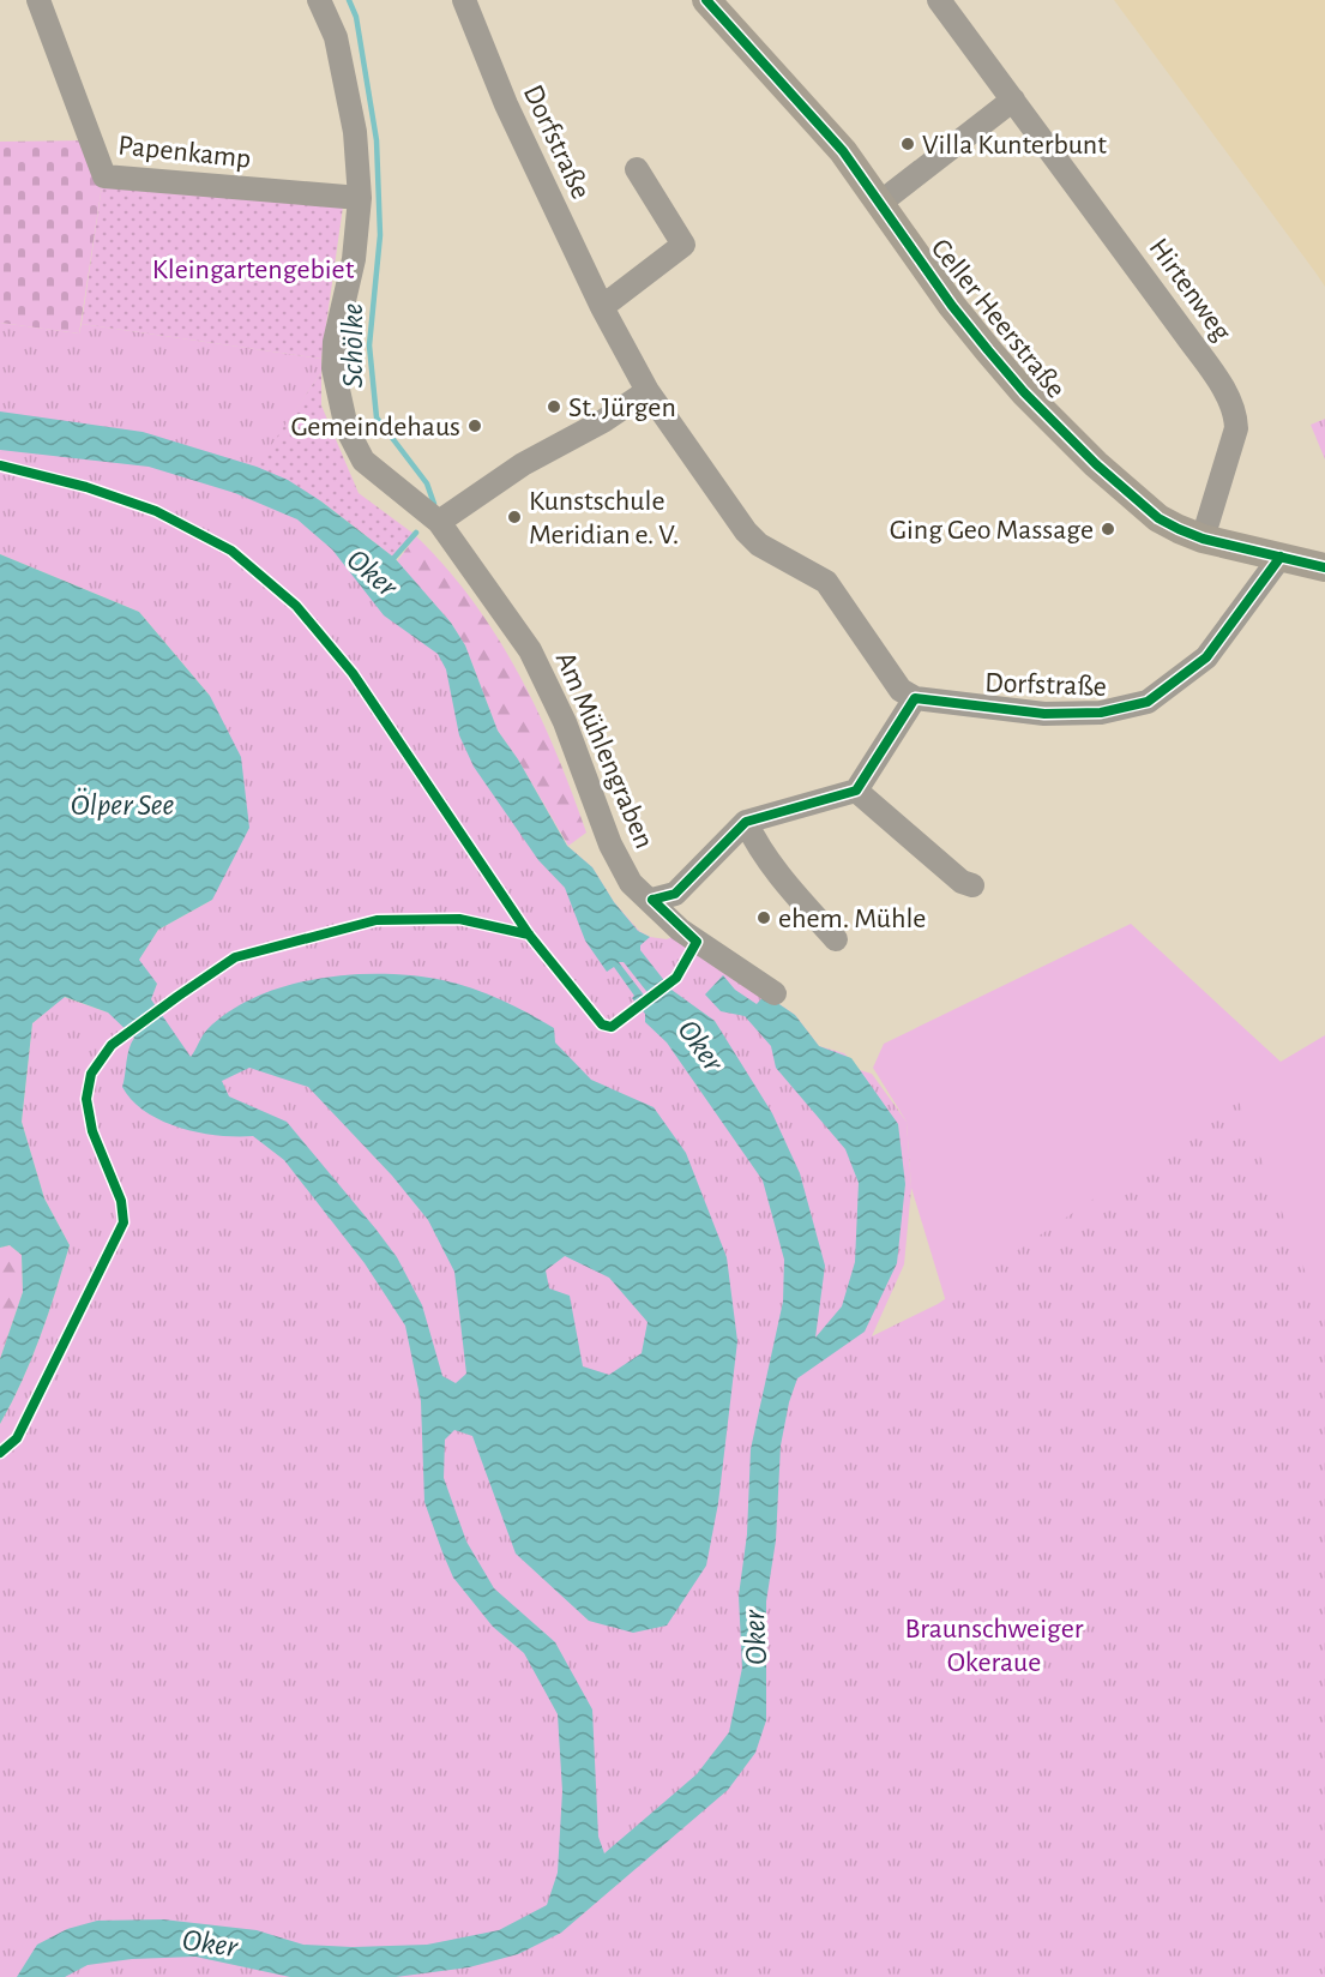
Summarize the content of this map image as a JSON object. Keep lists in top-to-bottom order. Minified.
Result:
{"streets":{"main road":["Celler Heerstraße"],"street":["Dorfstraße","Papenkamp","Hirtenweg","Am Mühlengraben"]},"crossings":[["Dorfstraße","Celler Heerstraße"],["Papenkamp","Am Mühlengraben"],["Hirtenweg","Celler Heerstraße"]],"water":["Schölke","Oker","Ölper See"],"parks":["Kleingartengebiet","Braunschweiger Okeraue"],"places":["Villa Kunterbunt","St. Jürgen","Gemeindehaus","Kunstschule Meridian e. V.","Ging Geo Massage","ehem. Mühle"]}
